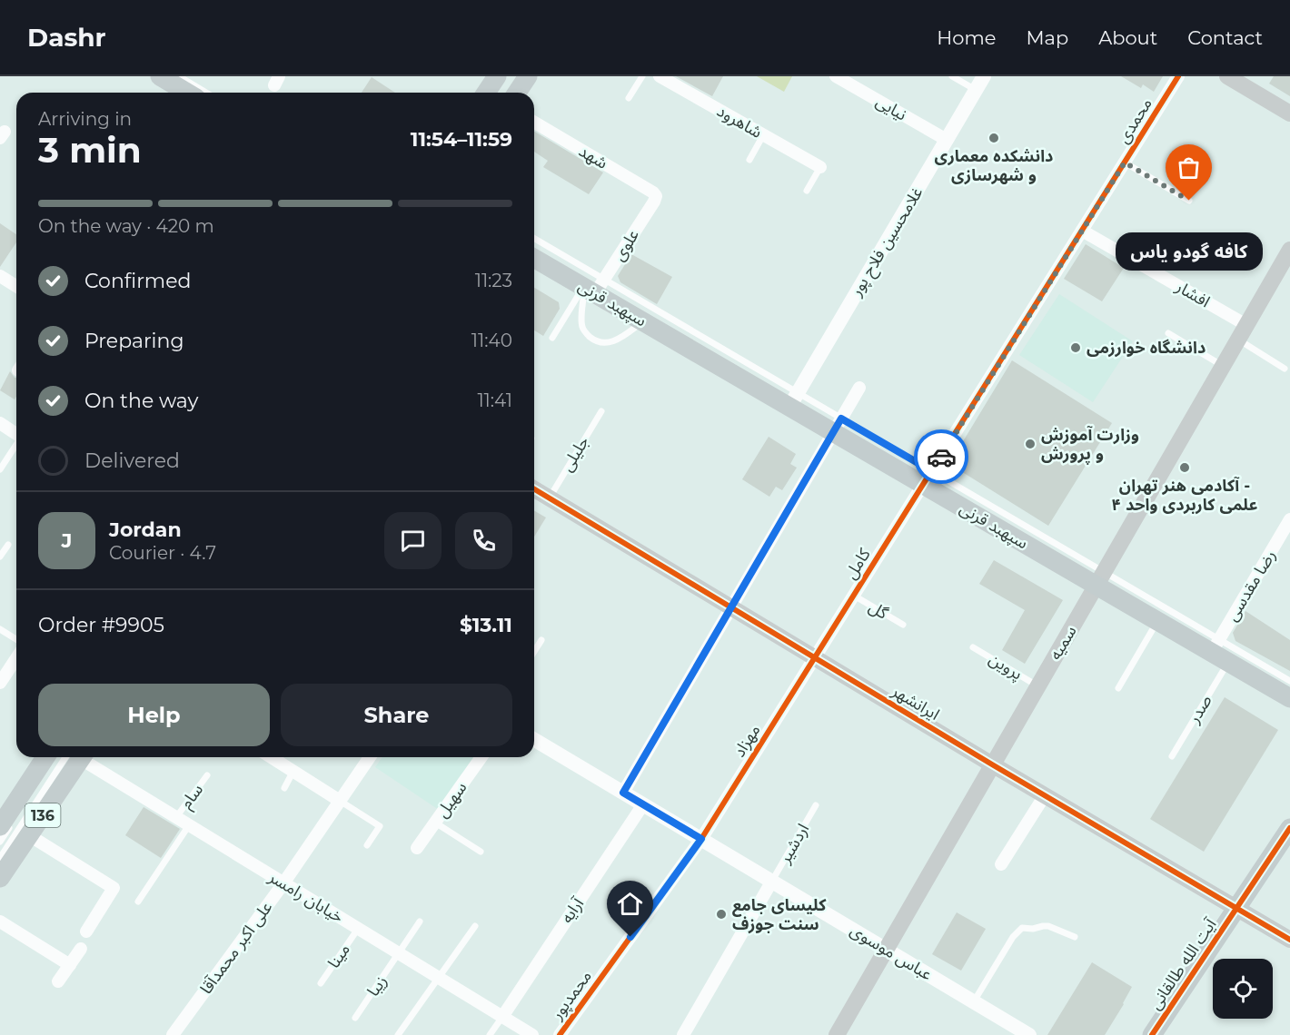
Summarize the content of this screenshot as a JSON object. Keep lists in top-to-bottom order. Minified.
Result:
{"streets":{"main road":["سپهبد قرنی","سمیه","ایرانشهر","136","آیت الله طالقانی"],"street":["نیایی","محمدی","شاهرود","شهد","غلامحسین فلاح‌ پور","علوی","افشار","کامل","رضا مقدسی","مهزاد","سهیل","خیابان رامسر","آرایه","علی اکبر محمدآقا","عباس موسوی","محمدپور"],"lane":["جلیلی","گل","پروین","صدر","سام","اردشیر","مینا","زیبا"]},"crossings":[["نیایی","غلامحسین فلاح‌ پور"],["محمدی","افشار"],["محمدی","سپهبد قرنی"],["محمدی","کامل"],["شهد","علوی"],["غلامحسین فلاح‌ پور","سپهبد قرنی"],["علوی","سپهبد قرنی"],["افشار","سمیه"],["سپهبد قرنی","کامل"],["سپهبد قرنی","رضا مقدسی"],["سپهبد قرنی","سمیه"],["سپهبد قرنی","صدر"],["جلیلی","ایرانشهر"],["کامل","گل"],["کامل","ایرانشهر"],["کامل","مهزاد"],["سمیه","پروین"],["سمیه","ایرانشهر"],["سمیه","عباس موسوی"],["ایرانشهر","مهزاد"],["ایرانشهر","آیت الله طالقانی"],["مهزاد","عباس موسوی"],["مهزاد","محمدپور"],["سام","خیابان رامسر"],["اردشیر","عباس موسوی"],["خیابان رامسر","آرایه"],["خیابان رامسر","علی اکبر محمدآقا"],["خیابان رامسر","مینا"],["خیابان رامسر","زیبا"],["آرایه","عباس موسوی"],["عباس موسوی","محمدپور"]],"places":["دانشکده معماری و شهرسازی","کافه گودو یاس","دانشگاه خوارزمی","وزارت آموزش و پرورش","آکادمی هنر تهران - علمی کاربردی واحد ۴","کلیسای جامع سنت جوزف"],"page":{"header":"Dashr","nav":["Home","Map","About","Contact"],"heading":["3 min","Arriving in","11:54–11:59"],"panel":["Jordan","Courier · 4.7","Order #9905","$13.11"],"bar":"On the way · 420 m","bubble":"کافه گودو یاس","list":[["Confirmed","11:23"],["Preparing","11:40"],["On the way","11:41"],"Delivered"],"round":"J","buttons":["Help","Share"]}}
